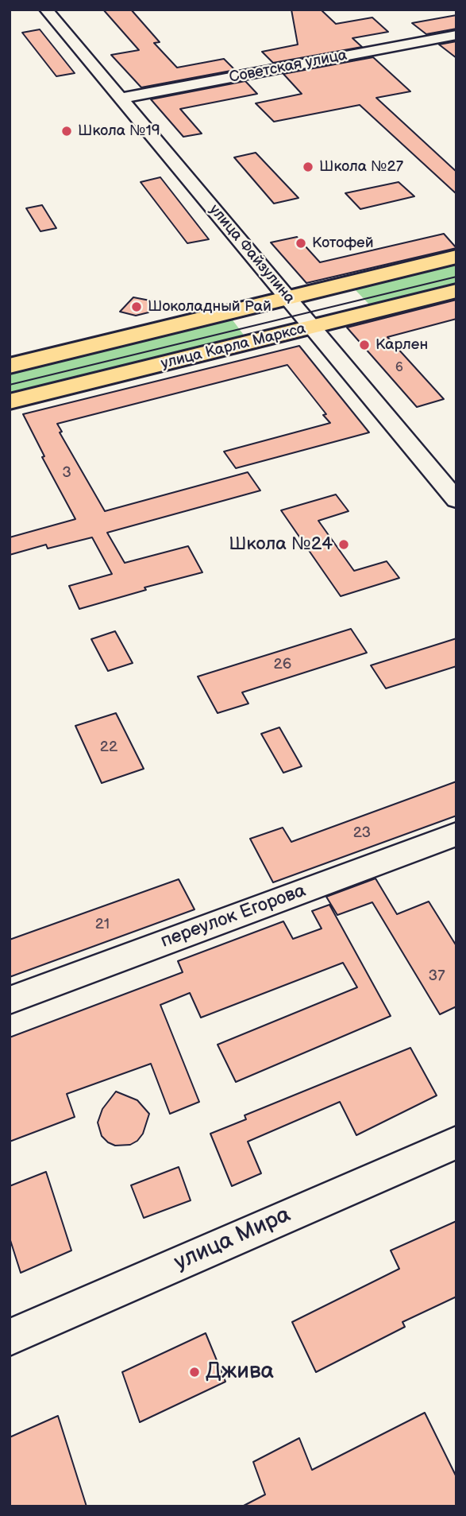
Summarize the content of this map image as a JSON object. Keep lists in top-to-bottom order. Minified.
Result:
{"streets":{"main road":["улица Карла Маркса"],"street":["Советская улица","улица Файзулина","переулок Егорова","улица Мира"]},"crossings":[["Советская улица","улица Файзулина"],["улица Файзулина","улица Карла Маркса"]],"places":["Школа №19","Школа №27","Котофей","Шоколадный Рай","Карлен","Школа №24","Джива"],"house_numbers":["6","3","26","22","23","21","37"]}
